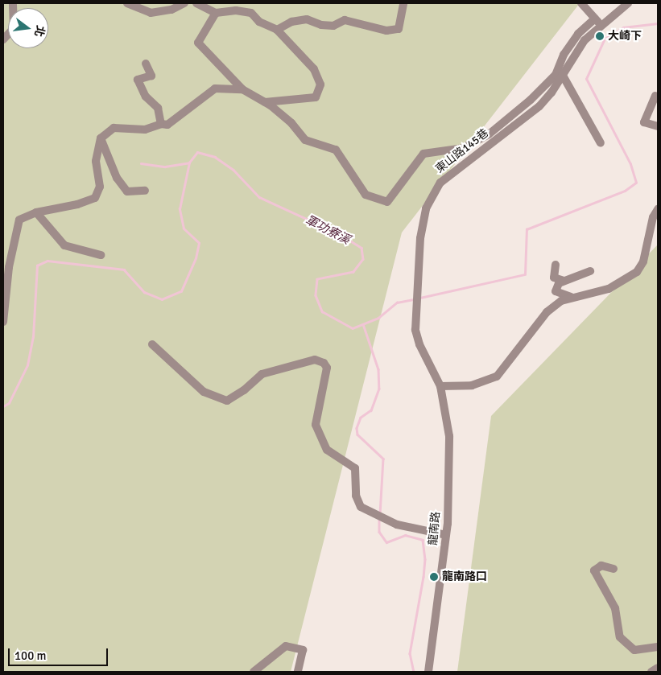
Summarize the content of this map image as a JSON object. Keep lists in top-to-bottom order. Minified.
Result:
{"streets":{"street":["東山路145巷","龍南路"]},"crossings":[["東山路145巷","龍南路"]],"water":["軍功寮溪"],"places":["大崎下","龍南路口"],"scale_bar":"100 m","north":"right"}
